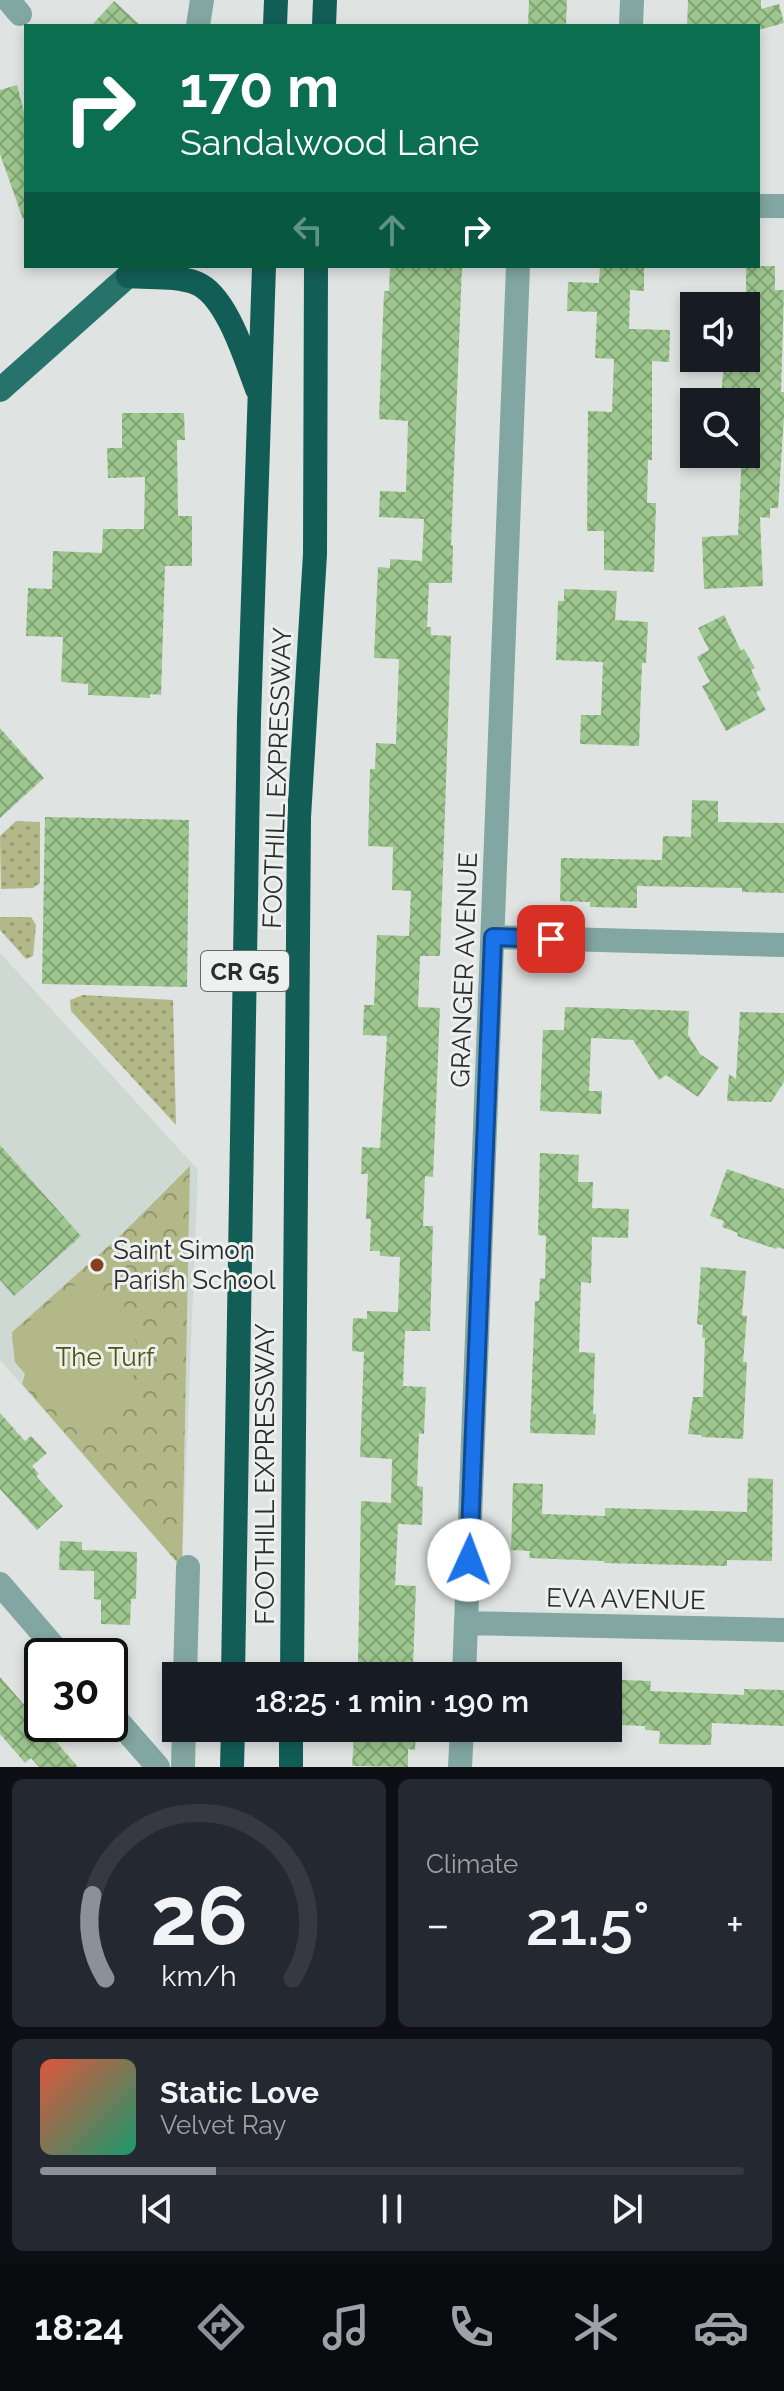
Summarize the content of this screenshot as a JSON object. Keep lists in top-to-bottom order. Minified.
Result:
{"streets":{"highway":["FOOTHILL EXPRESSWAY","CR G5"],"street":["GRANGER AVENUE","EVA AVENUE"]},"crossings":[["GRANGER AVENUE","EVA AVENUE"]],"parks":["The Turf"],"places":["Saint Simon Parish School"],"page":{"turn":["170 m","Sandalwood Lane"],"limit":"30","trip":"18:25 · 1 min · 190 m","tile":"Climate","heat":["−","21.5°","+"],"song":["Static Love","Velvet Ray"],"tabs":"18:24","gauge":["26","km/h"]}}
